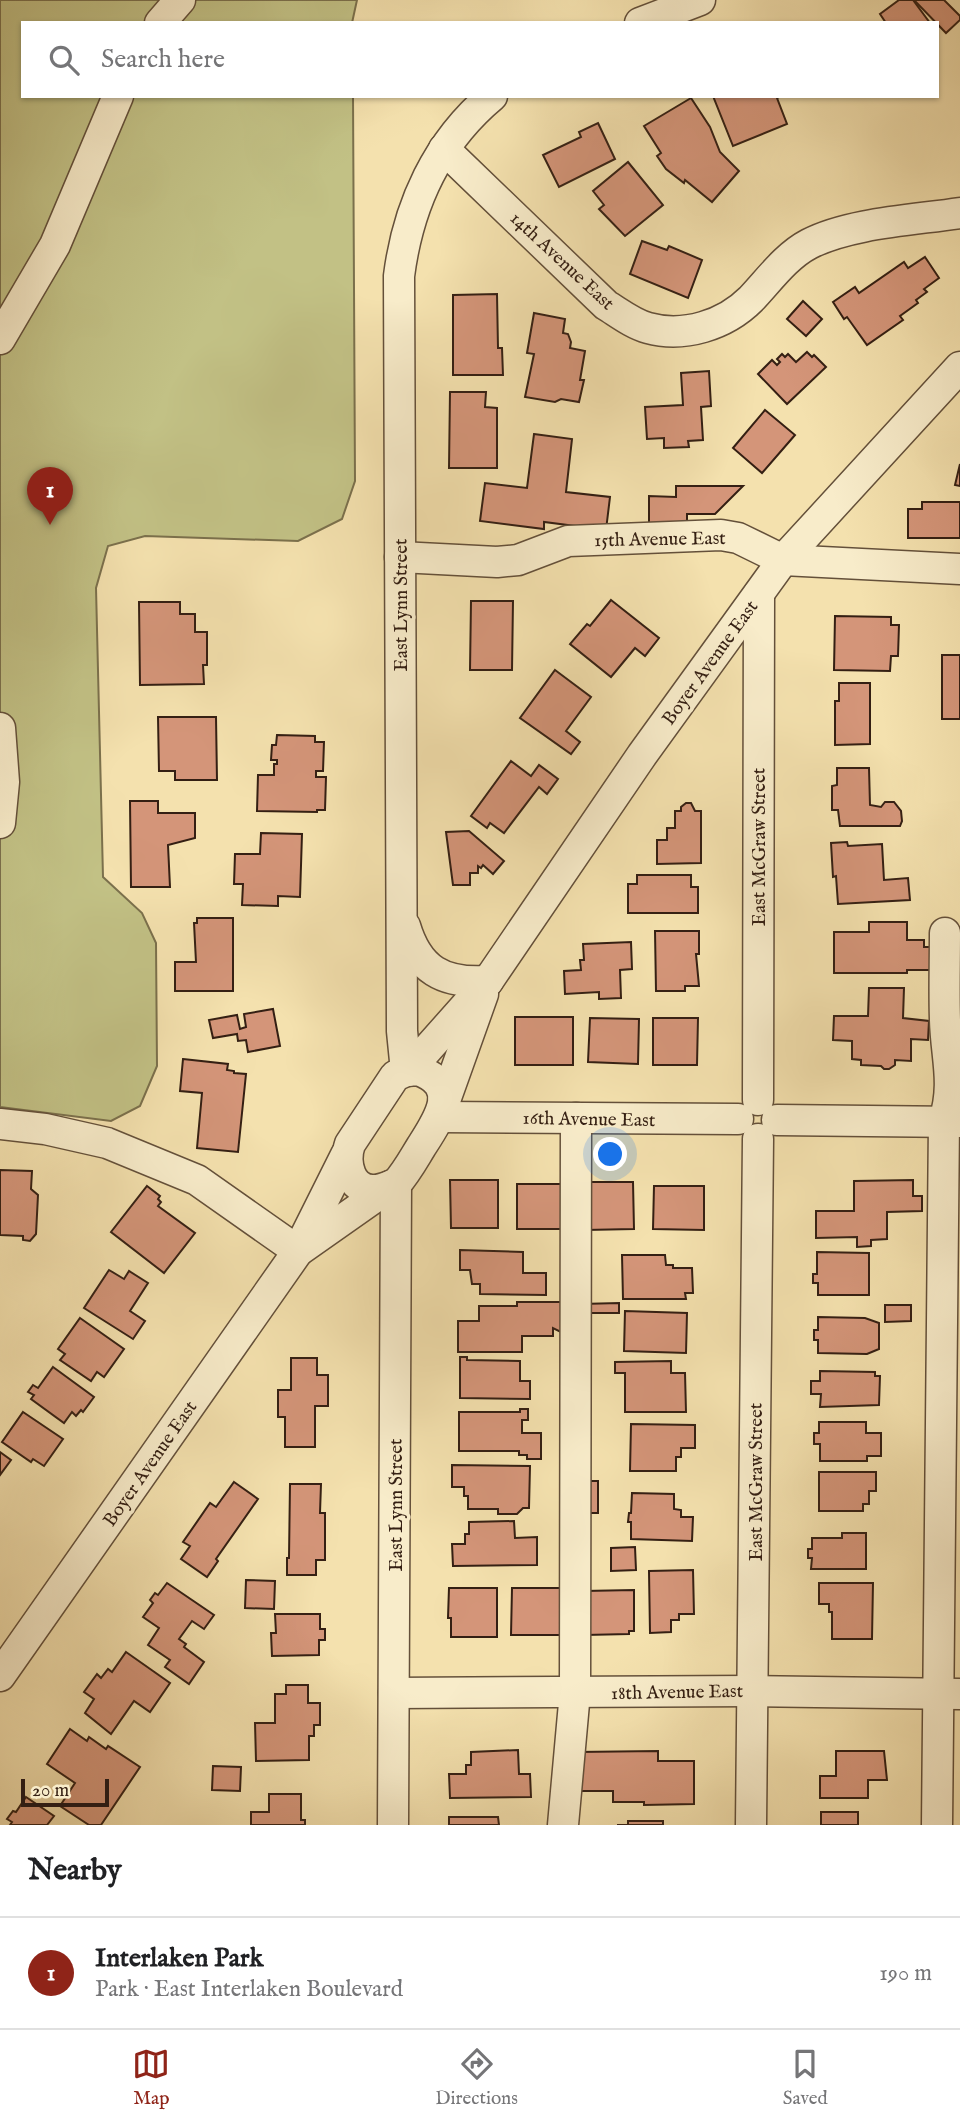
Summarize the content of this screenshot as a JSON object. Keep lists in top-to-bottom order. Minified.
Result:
{"streets":{"street":["14th Avenue East","15th Avenue East","East Lynn Street","Boyer Avenue East","East McGraw Street","16th Avenue East","18th Avenue East"]},"crossings":[["14th Avenue East","East Lynn Street"],["15th Avenue East","East Lynn Street"],["15th Avenue East","Boyer Avenue East"],["East Lynn Street","Boyer Avenue East"],["East Lynn Street","18th Avenue East"],["Boyer Avenue East","East McGraw Street"],["Boyer Avenue East","16th Avenue East"],["East McGraw Street","16th Avenue East"],["East McGraw Street","18th Avenue East"]],"scale_bar":"20 m","page":{"search":"Search here","pins":"1","scale":"20 m","heading":"Nearby","list":[{"mark":"1","name":"Interlaken Park","note":"Park · East Interlaken Boulevard","value":"190 m"}],"nav":["Map","Directions","Saved"]}}
